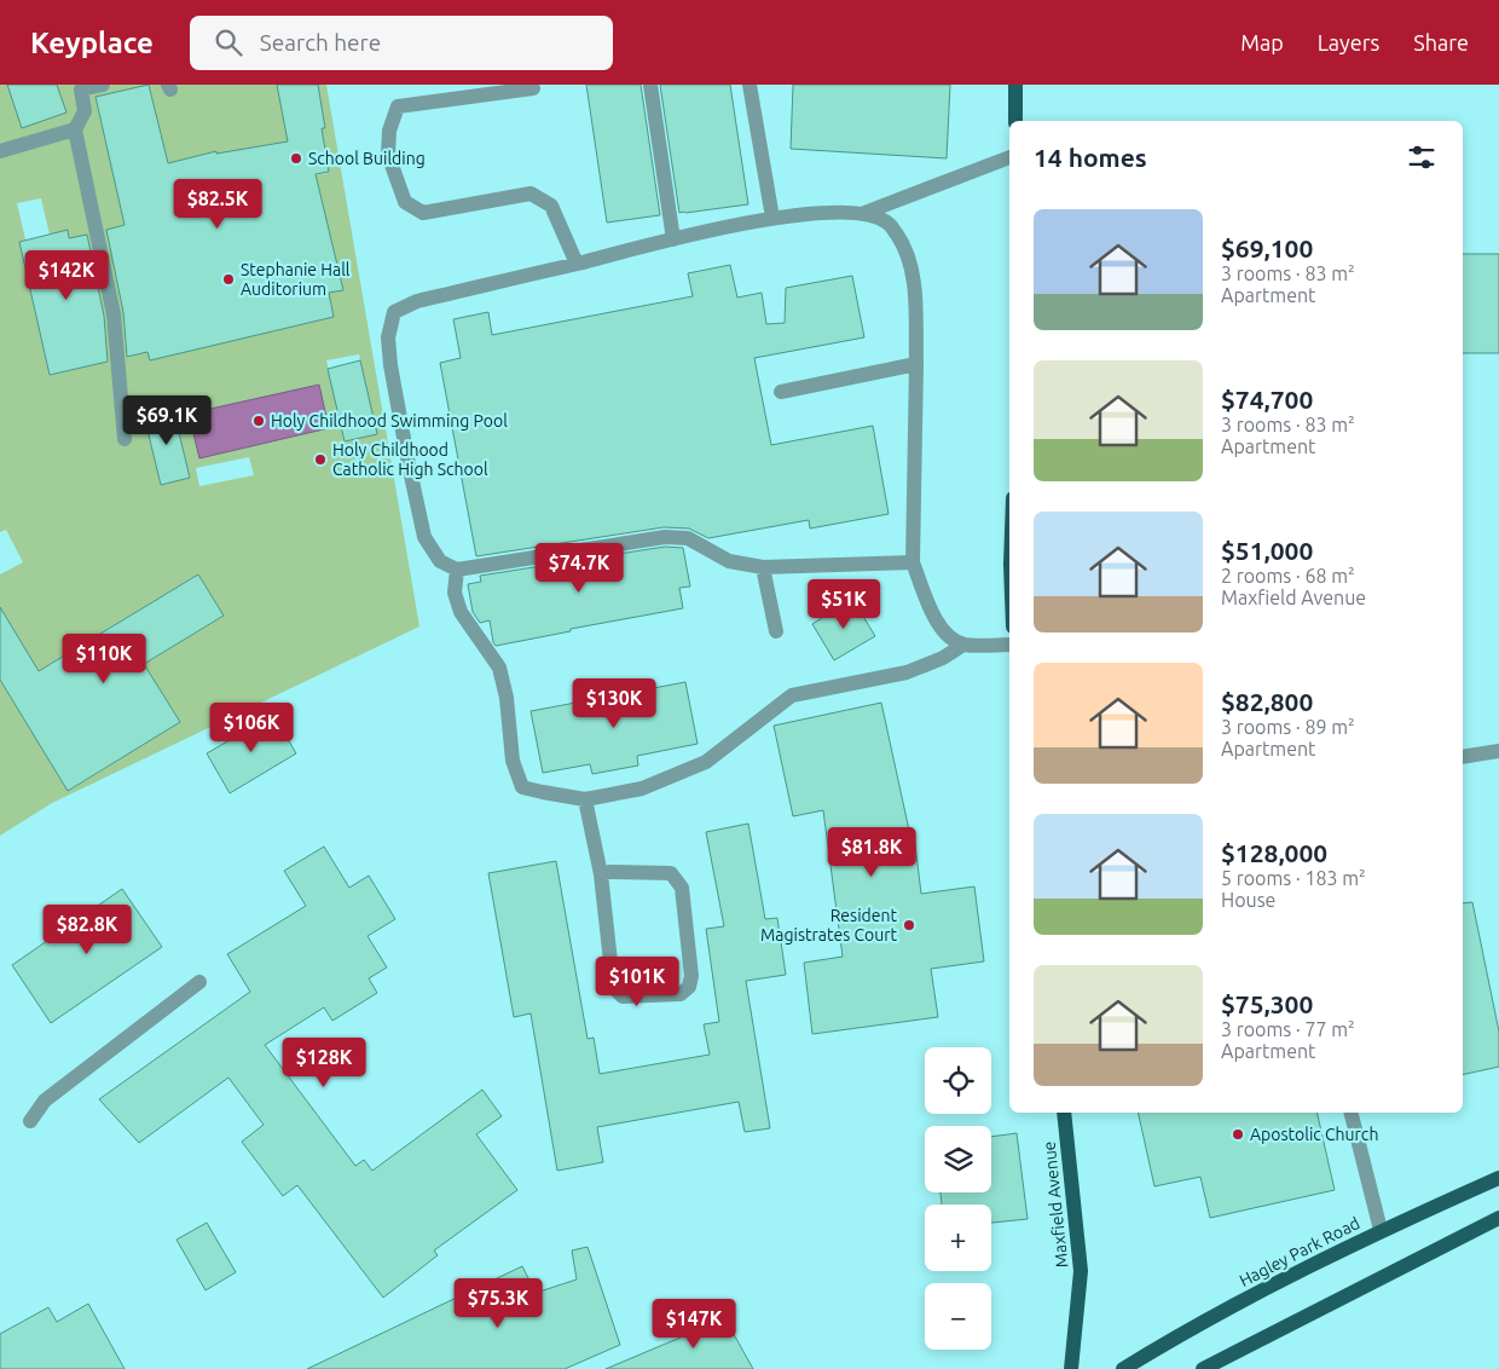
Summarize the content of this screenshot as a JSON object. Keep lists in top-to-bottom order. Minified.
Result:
{"streets":{"main road":["Maxfield Avenue","Hagley Park Road"]},"places":["School Building","Stephanie Hall Auditorium","Holy Childhood Swimming Pool","Holy Childhood Catholic High School","Resident Magistrates Court","Apostolic Church"],"page":{"header":"Keyplace","search":"Search here","nav":["Map","Layers","Share"],"heading":"14 homes","price":["$82.5K","$142K","$69.1K","$74.7K","$51K","$110K","$130K","$106K","$81.8K","$82.8K","$101K","$128K","$75.3K","$147K"],"list":[{"name":"$69,100","note":"3 rooms · 83 m² · Apartment"},{"name":"$74,700","note":"3 rooms · 83 m² · Apartment"},{"name":"$51,000","note":"2 rooms · 68 m² · Maxfield Avenue"},{"name":"$82,800","note":"3 rooms · 89 m² · Apartment"},{"name":"$128,000","note":"5 rooms · 183 m² · House"},{"name":"$75,300","note":"3 rooms · 77 m² · Apartment"}],"map_buttons":["+","−"]}}
